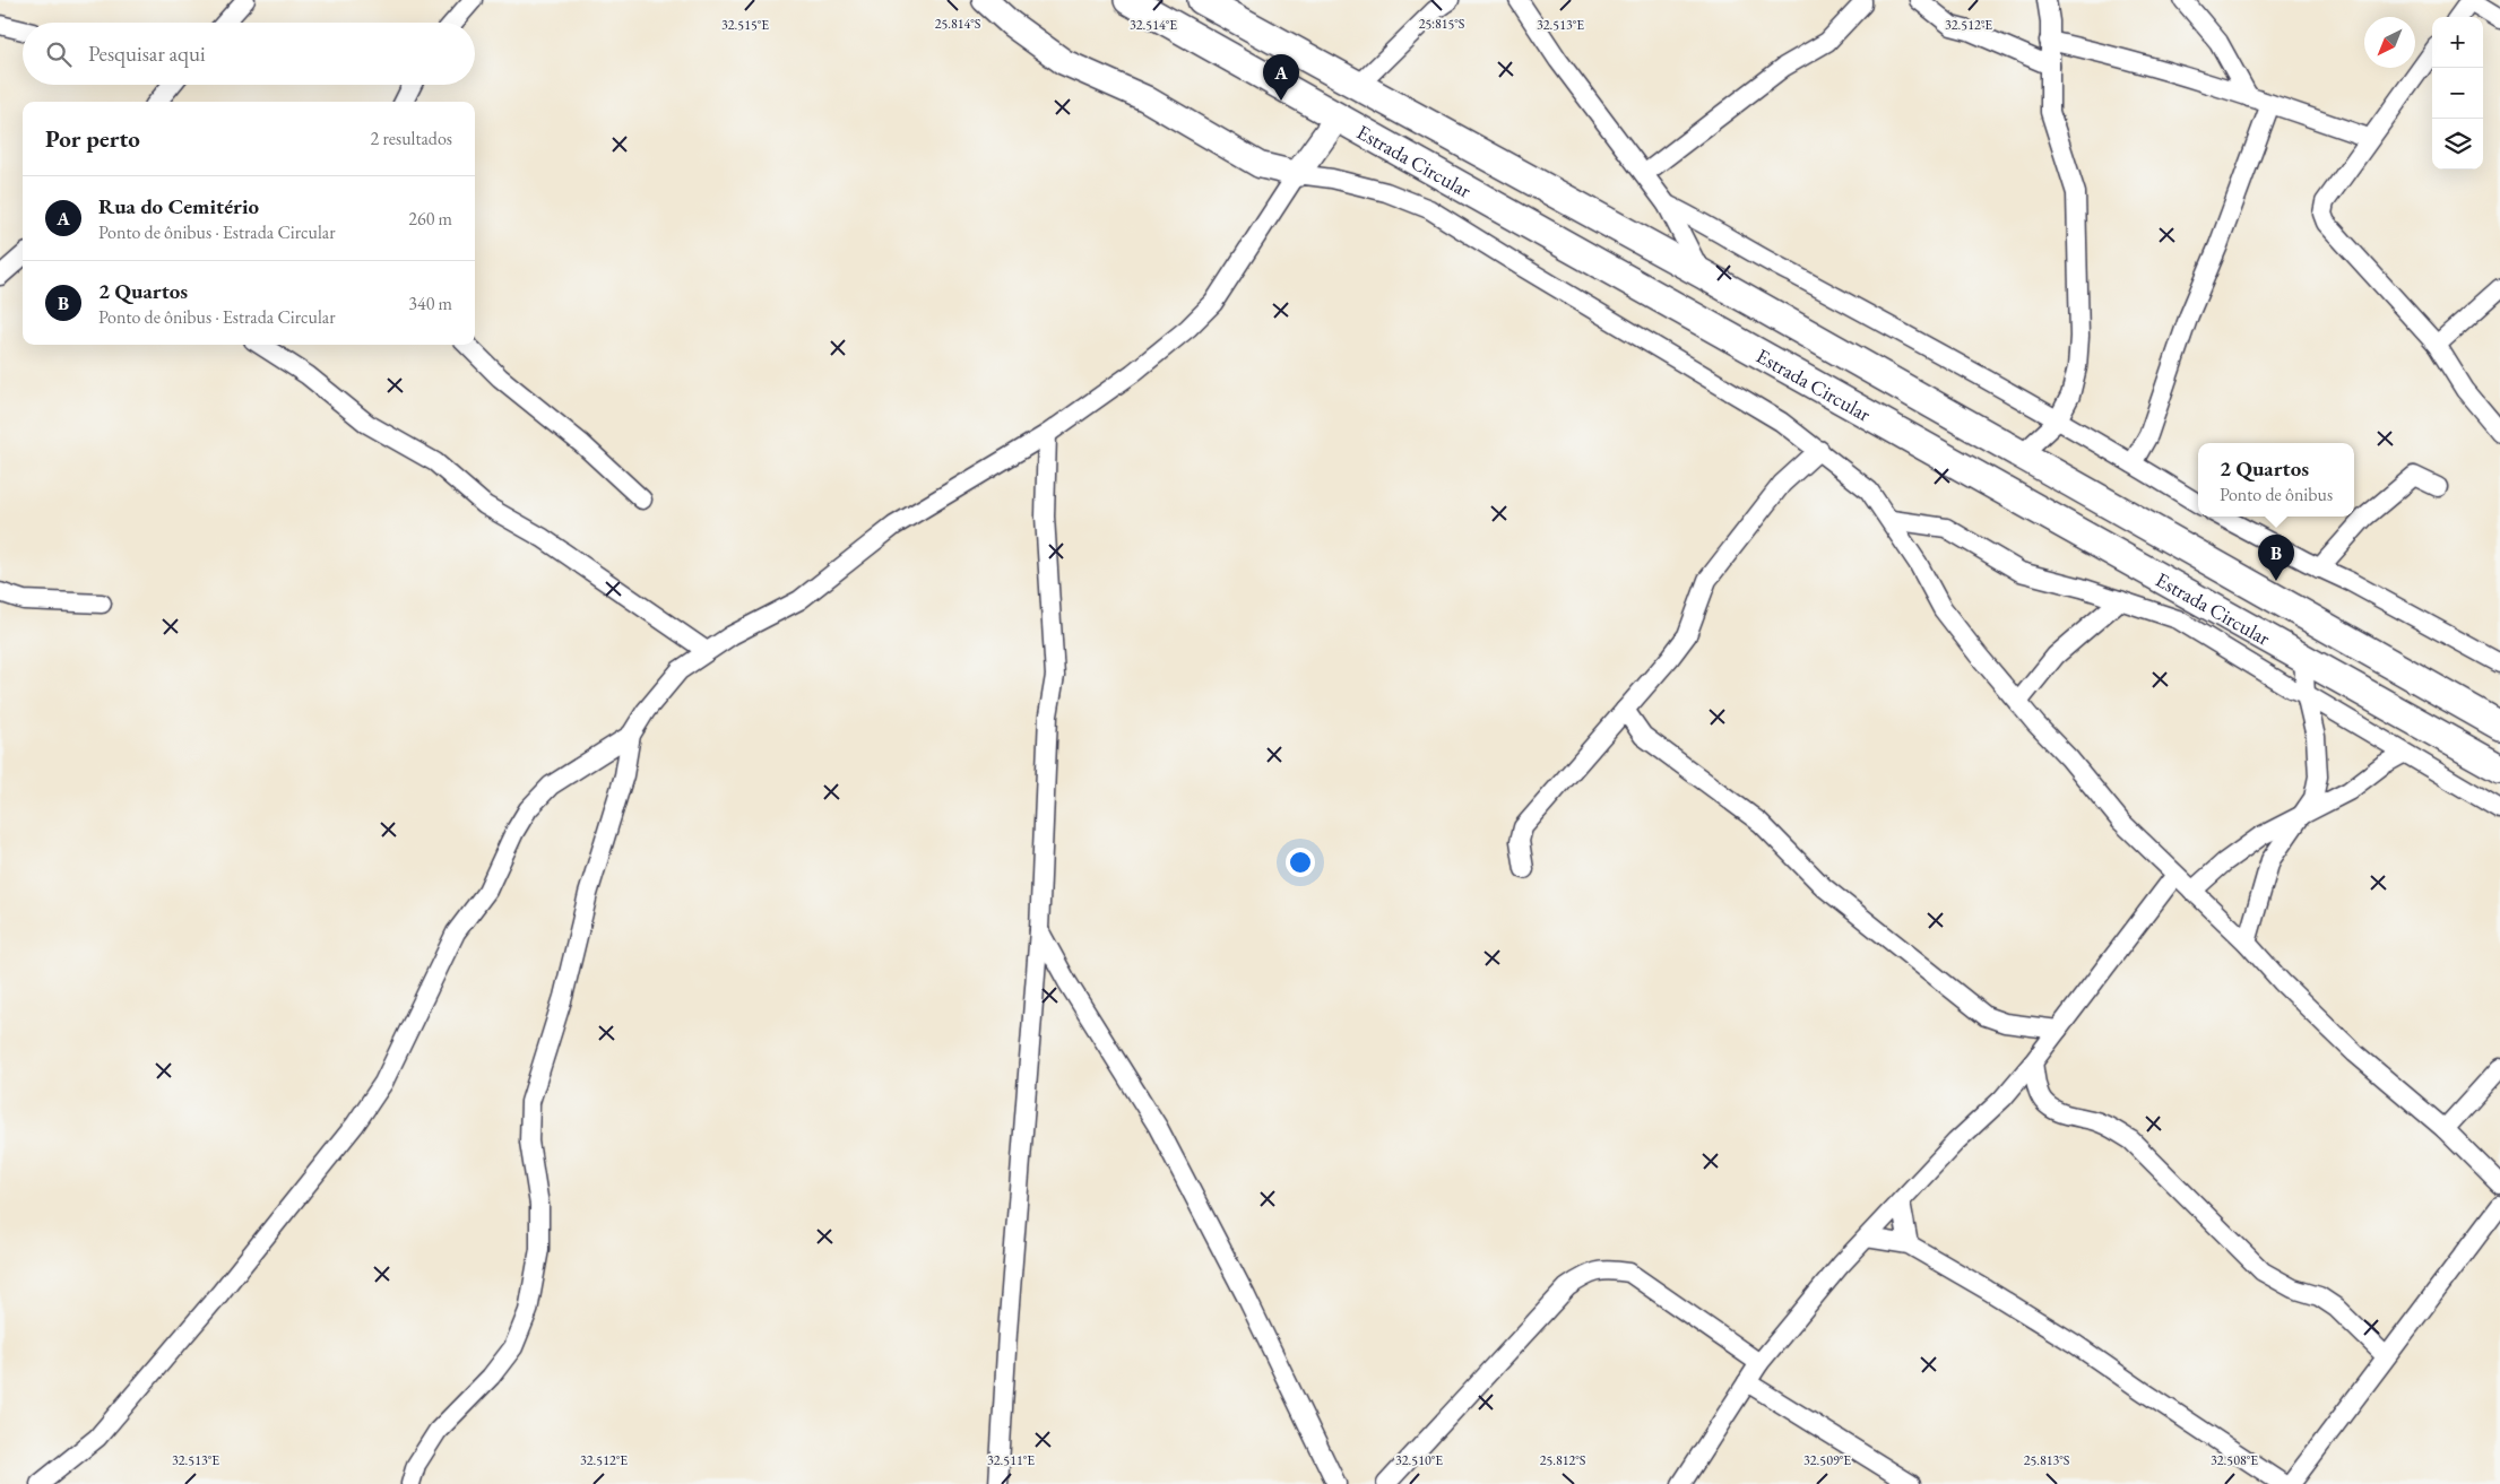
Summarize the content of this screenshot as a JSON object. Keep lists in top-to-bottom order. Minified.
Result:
{"streets":{"main road":["Estrada Circular"]},"north":"bottom left","page":{"map_buttons":["+","−"],"search":"Pesquisar aqui","pins":["A","B"],"heading":["Por perto","2 resultados"],"list":[{"mark":"A","name":"Rua do Cemitério","note":"Ponto de ônibus · Estrada Circular","value":"260 m"},{"mark":"B","name":"2 Quartos","note":"Ponto de ônibus · Estrada Circular","value":"340 m"}],"popup":["2 Quartos","Ponto de ônibus"]},"coordinates":["25.814°S","25.815°S","32.515°E","32.514°E","32.513°E","32.512°E","32.511°E","32.510°E","32.509°E","32.508°E","25.812°S","25.813°S"]}
